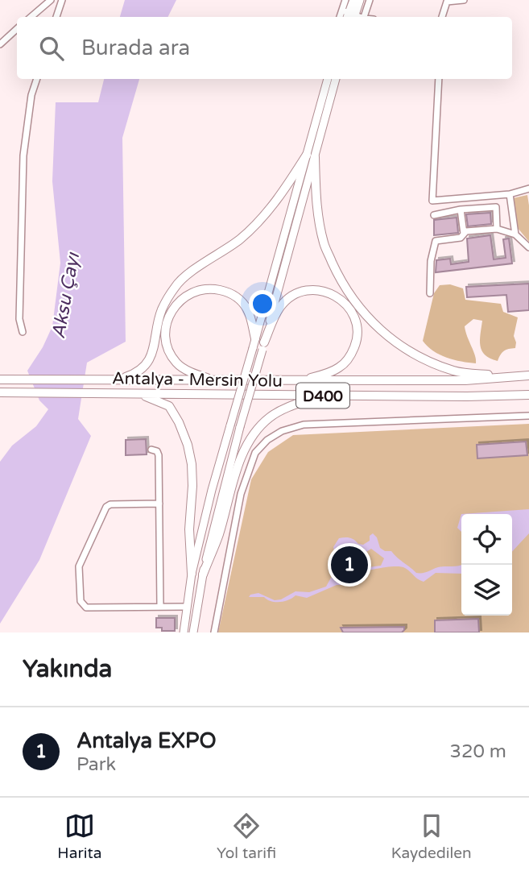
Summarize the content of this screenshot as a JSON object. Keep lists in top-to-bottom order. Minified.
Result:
{"streets":{"highway":["Antalya - Mersin Yolu","D400"]},"water":["Aksu Çayı"],"page":{"search":"Burada ara","pins":"1","heading":"Yakında","list":[{"mark":"1","name":"Antalya EXPO","note":"Park","value":"320 m"}],"nav":["Harita","Yol tarifi","Kaydedilen"]}}
